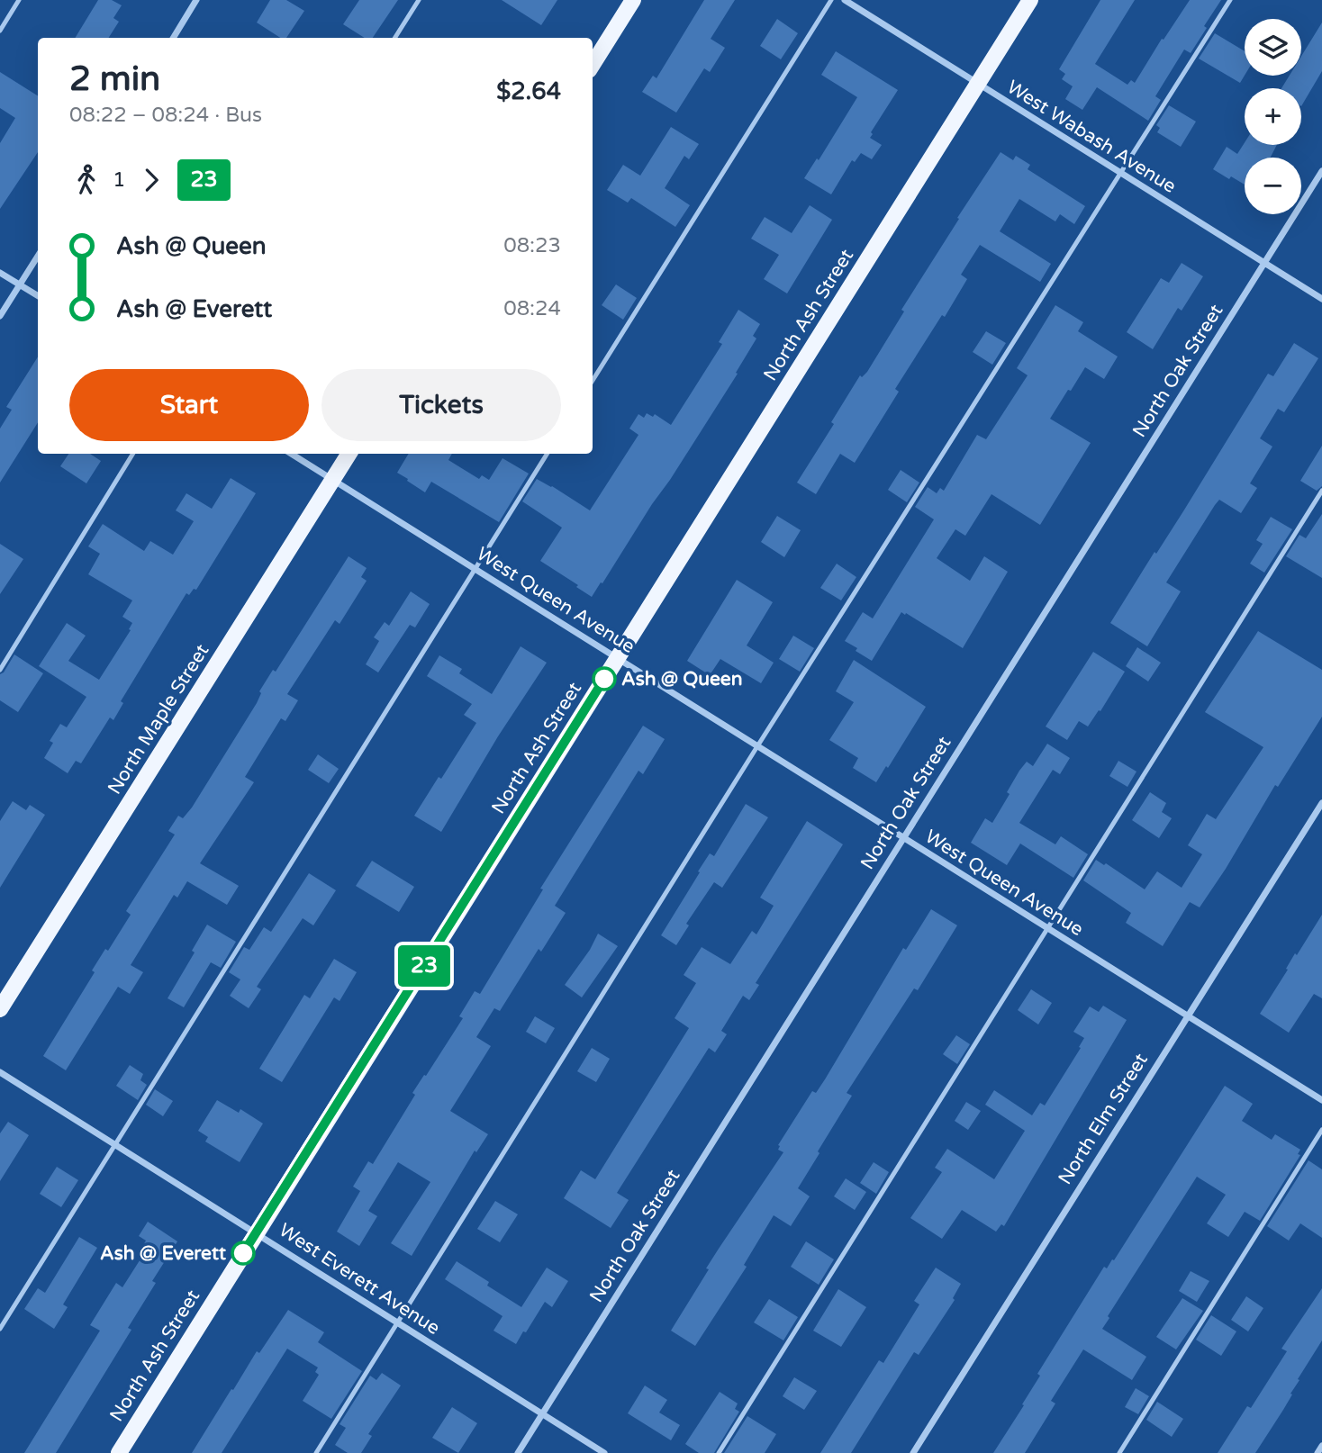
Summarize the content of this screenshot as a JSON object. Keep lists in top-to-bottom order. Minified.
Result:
{"streets":{"main road":["North Ash Street","North Maple Street"],"street":["West Wabash Avenue","North Oak Street","West Queen Avenue","North Elm Street","West Everett Avenue"]},"crossings":[["West Wabash Avenue","North Ash Street"],["West Wabash Avenue","North Oak Street"],["North Ash Street","West Queen Avenue"],["North Ash Street","West Everett Avenue"],["North Oak Street","West Queen Avenue"],["North Oak Street","West Everett Avenue"],["West Queen Avenue","North Maple Street"],["West Queen Avenue","North Elm Street"]],"places":["Ash @ Queen","Ash @ Everett"],"lines":["bus line 23"],"page":{"on_map":"23","map_buttons":["+","−"],"heading":["2 min","08:22 – 08:24 · Bus","$2.64"],"legs":["1","23"],"list":[{"name":"Ash @ Queen","value":"08:23"},{"name":"Ash @ Everett","value":"08:24"}],"buttons":["Start","Tickets"]}}
